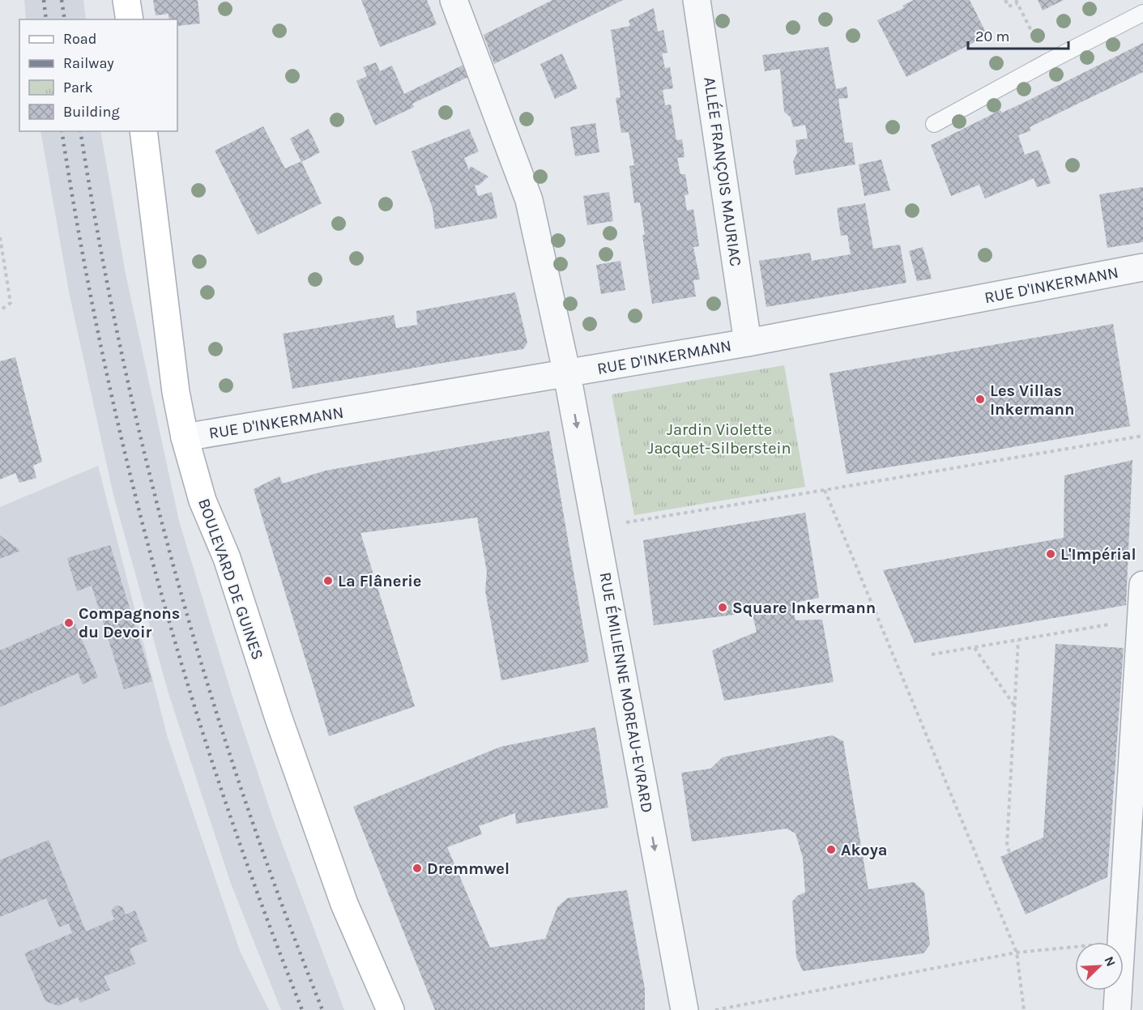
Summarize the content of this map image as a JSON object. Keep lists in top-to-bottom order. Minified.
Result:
{"streets":{"street":["ALLÉE FRANÇOIS MAURIAC","RUE D'INKERMANN","BOULEVARD DE GUINES","RUE ÉMILIENNE MOREAU-EVRARD"]},"crossings":[["ALLÉE FRANÇOIS MAURIAC","RUE D'INKERMANN"],["RUE D'INKERMANN","BOULEVARD DE GUINES"],["RUE D'INKERMANN","RUE ÉMILIENNE MOREAU-EVRARD"]],"one_way":["RUE ÉMILIENNE MOREAU-EVRARD"],"parks":["Jardin Violette Jacquet-Silberstein"],"places":["Les Villas Inkermann","L'Impérial","La Flânerie","Square Inkermann","Compagnons du Devoir","Akoya","Dremmwel"],"legend":["Road","Railway","Park","Building"],"scale_bar":"20 m","north":"top right"}
